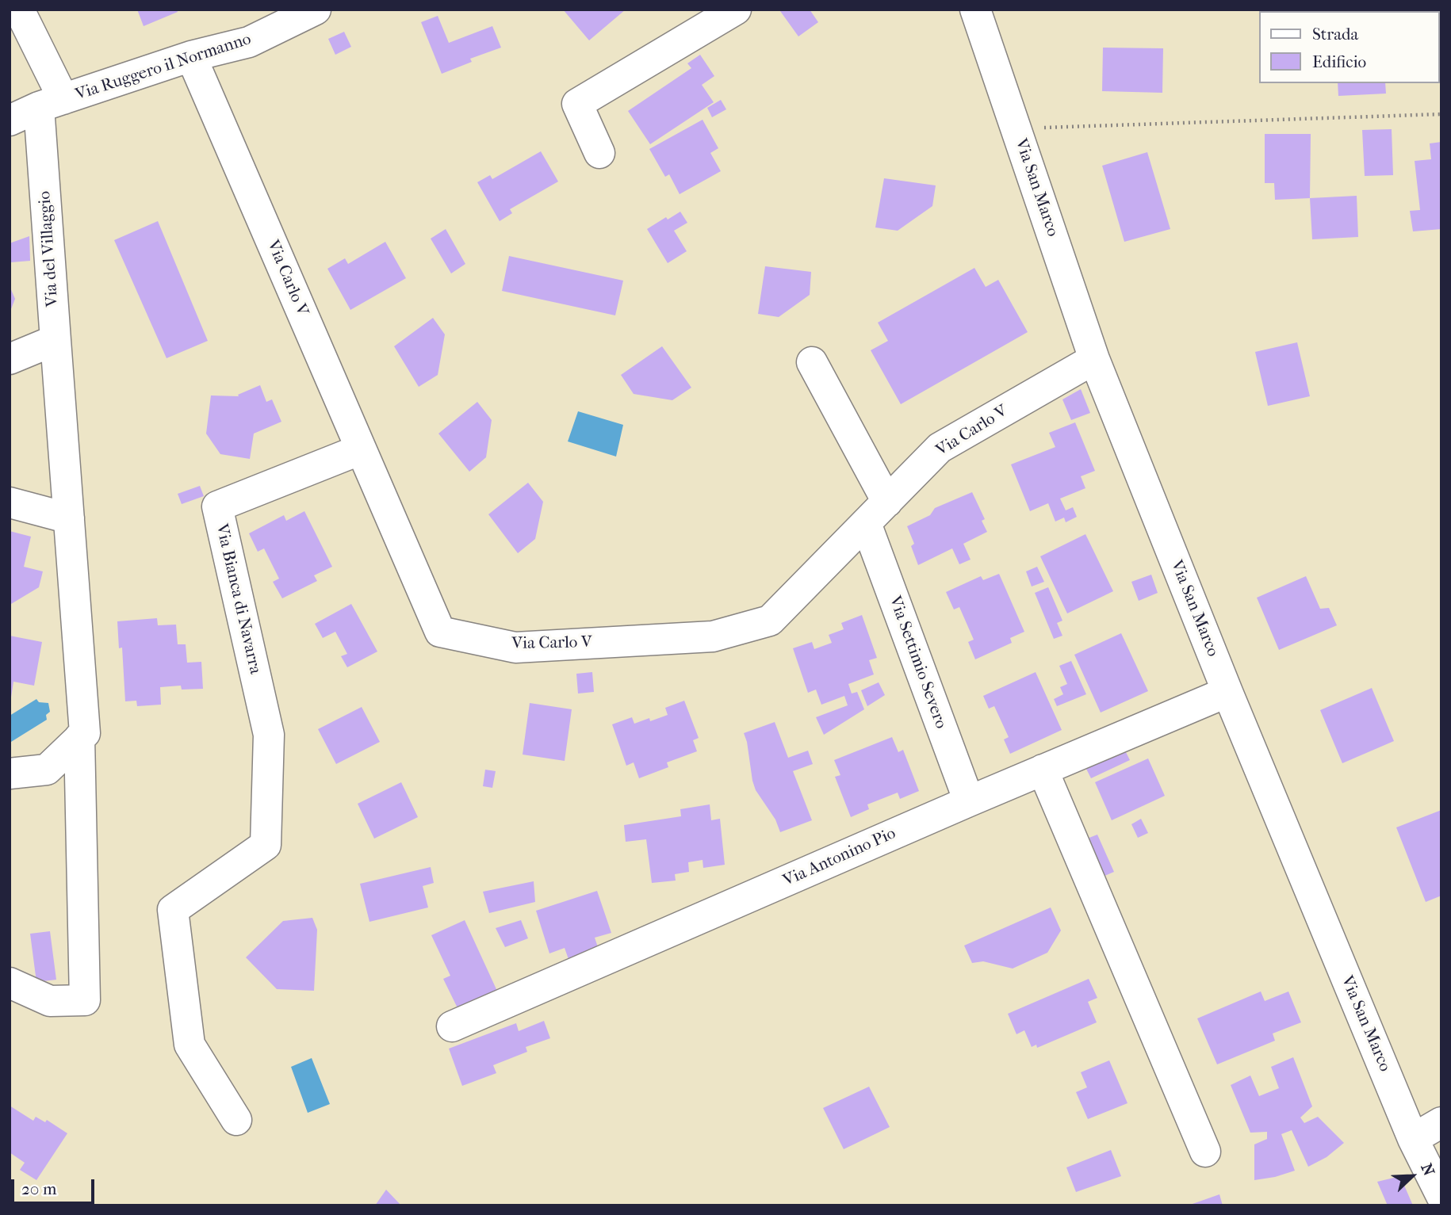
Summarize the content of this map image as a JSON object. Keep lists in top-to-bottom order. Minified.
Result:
{"streets":{"street":["Via Ruggero il Normanno","Via San Marco","Via del Villaggio","Via Carlo V","Via Bianca di Navarra","Via Settimio Severo","Via Antonino Pio"]},"crossings":[["Via Ruggero il Normanno","Via del Villaggio"],["Via Ruggero il Normanno","Via Carlo V"],["Via San Marco","Via Carlo V"],["Via San Marco","Via Antonino Pio"],["Via Carlo V","Via Bianca di Navarra"],["Via Carlo V","Via Settimio Severo"],["Via Settimio Severo","Via Antonino Pio"]],"legend":["Strada","Edificio"],"scale_bar":"20 m","north":"top right"}
